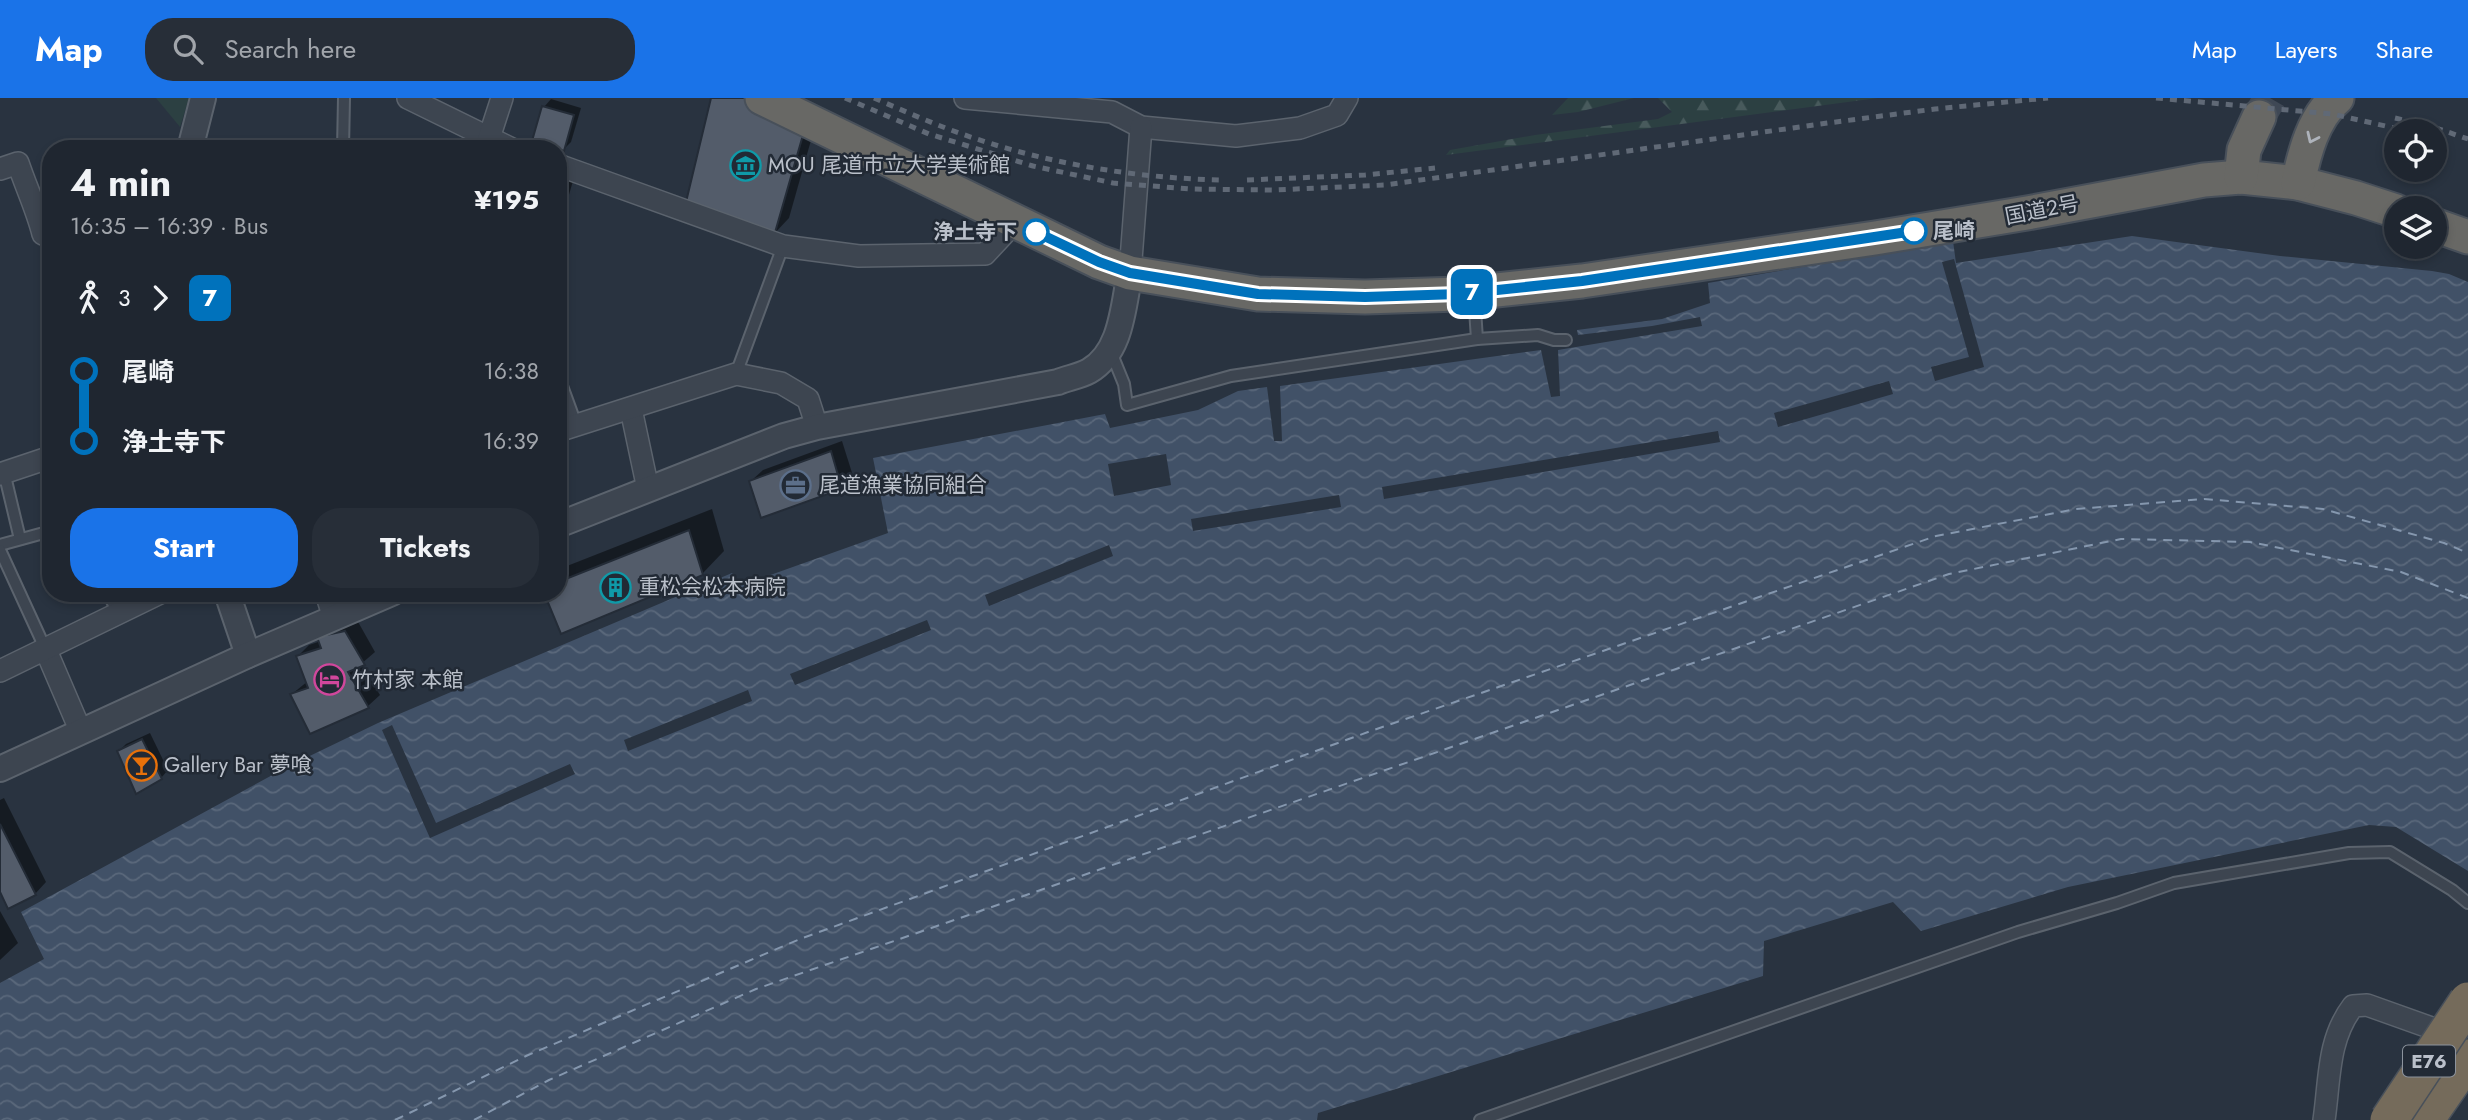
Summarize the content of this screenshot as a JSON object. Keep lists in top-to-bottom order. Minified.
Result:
{"streets":{"highway":["国道2号","E76"]},"places":{"museum":["MOU 尾道市立大学美術館"],"other":["尾崎","浄土寺下"],"office":["尾道漁業協同組合"],"building":["重松会松本病院"],"hotel":["竹村家 本館"],"bar":["Gallery Bar 夢喰"]},"lines":["bus line 7"],"page":{"header":"Map","search":"Search here","nav":["Map","Layers","Share"],"on_map":"7","heading":["4 min","16:35 – 16:39 · Bus","¥195"],"legs":["3","7"],"list":[{"name":"尾崎","value":"16:38"},{"name":"浄土寺下","value":"16:39"}],"buttons":["Start","Tickets"]}}
